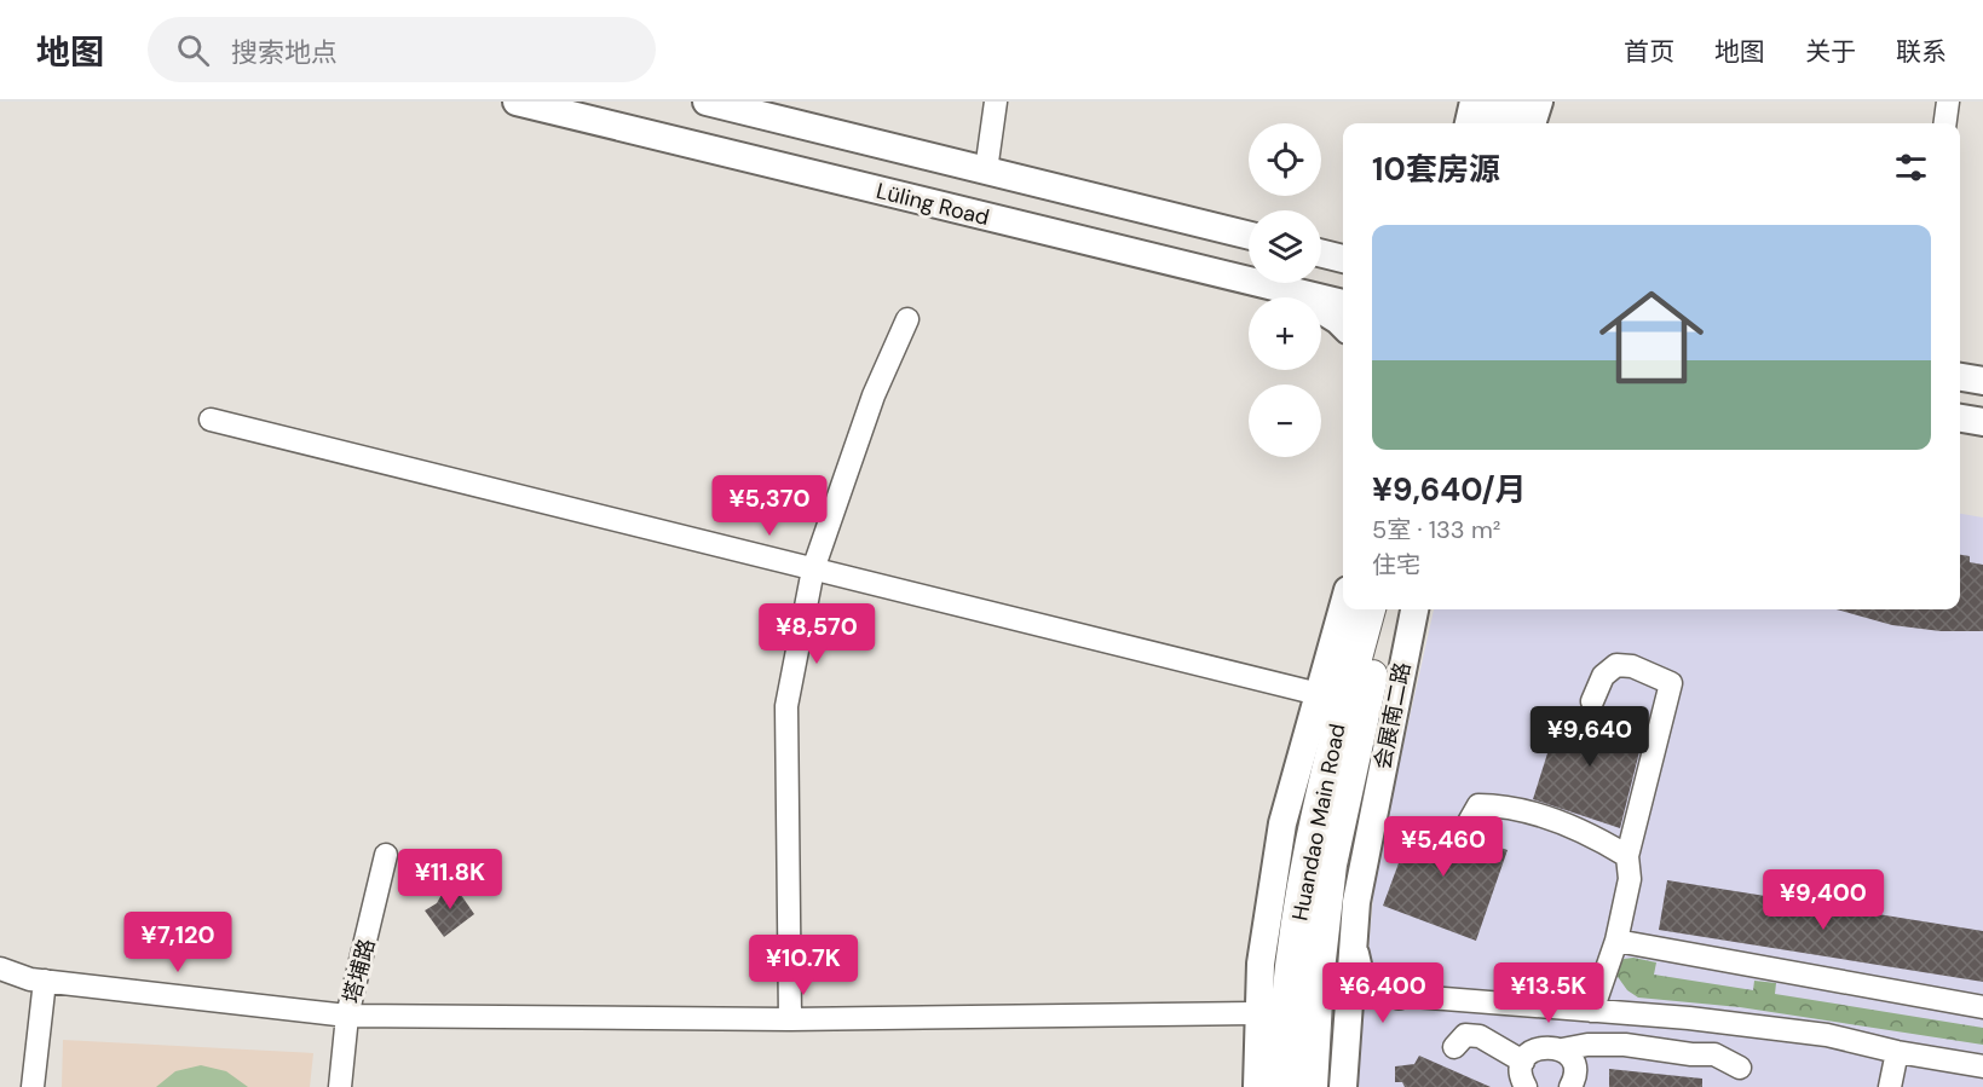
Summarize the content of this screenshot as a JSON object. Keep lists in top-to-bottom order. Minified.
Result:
{"streets":{"highway":["Huandao Main Road"],"main road":["Lüling Road","会展南二路"],"street":["塔埔路"]},"page":{"header":"地图","search":"搜索地点","nav":["首页","地图","关于","联系"],"map_buttons":["+","−"],"heading":"10套房源","list":[{"name":"¥9,640/月","note":"5室 · 133 m² · 住宅"}],"price":["¥5,370","¥8,570","¥9,640","¥5,460","¥11.8K","¥9,400","¥7,120","¥10.7K","¥6,400","¥13.5K"]}}
